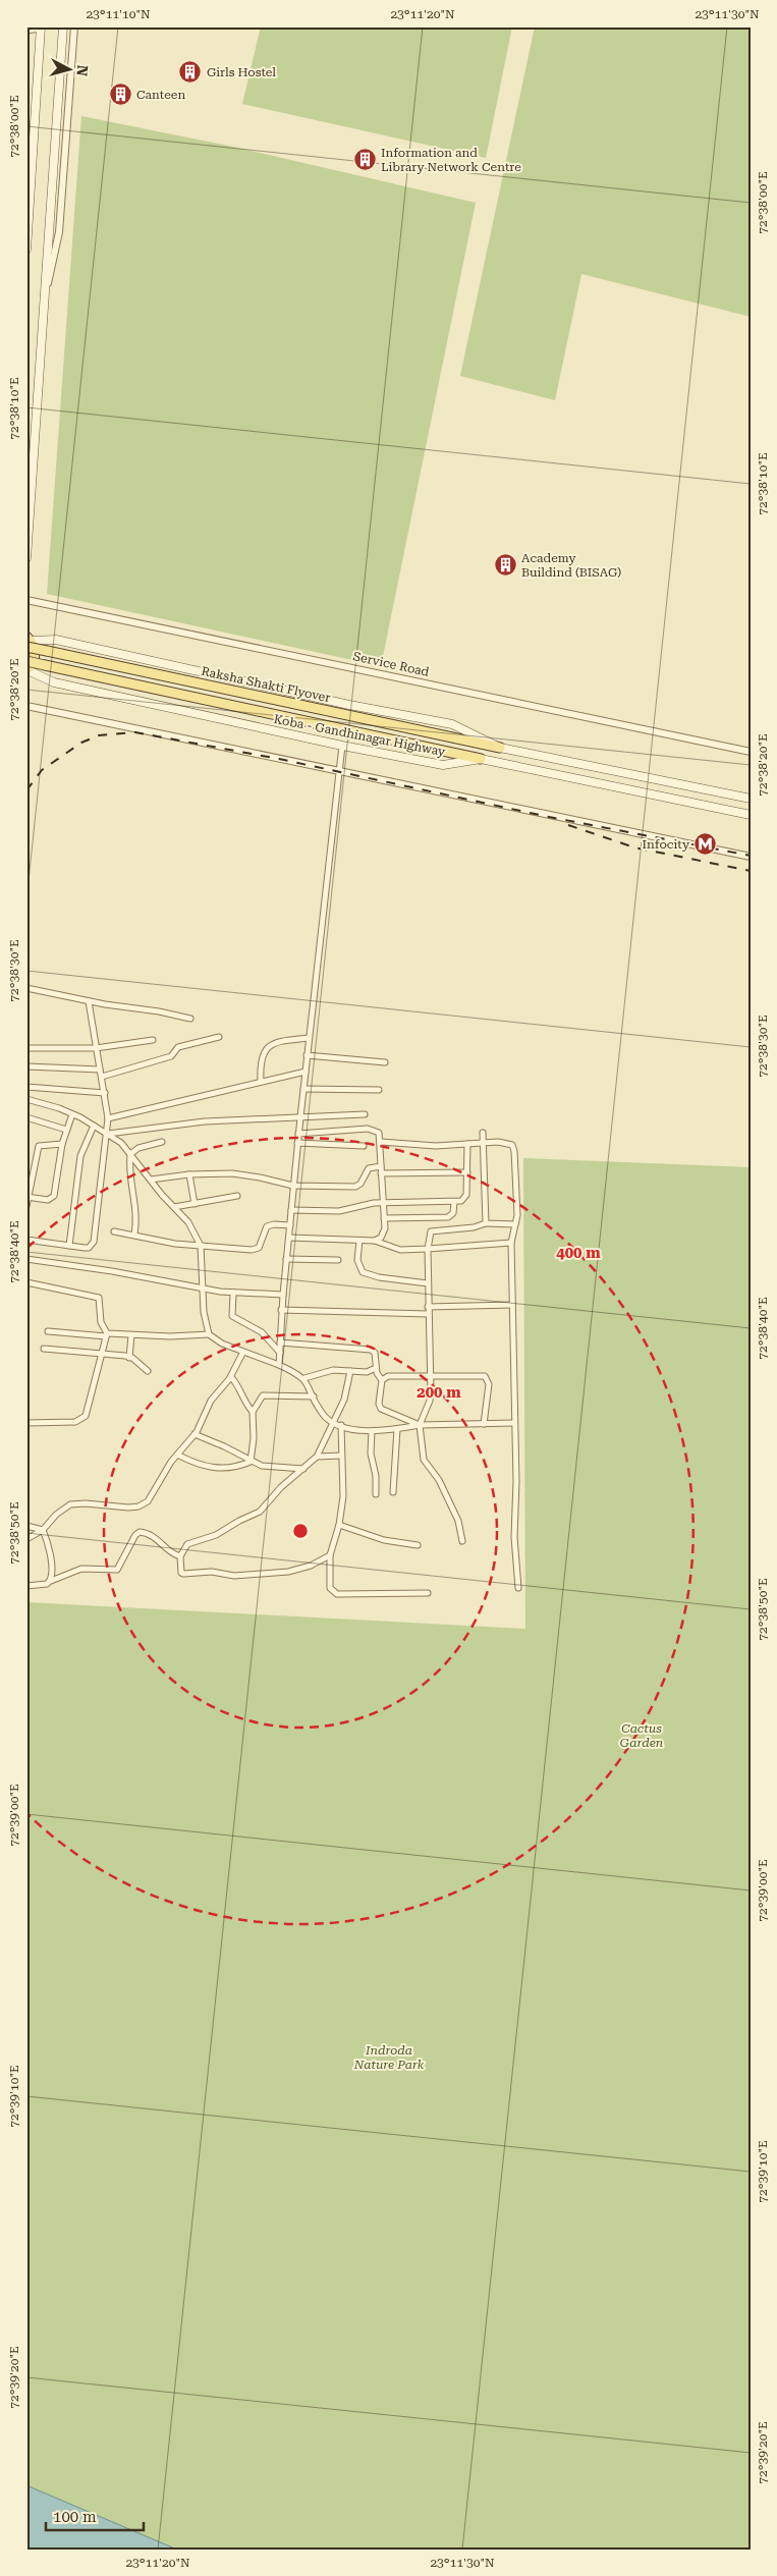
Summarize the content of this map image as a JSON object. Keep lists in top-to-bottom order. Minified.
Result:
{"streets":{"main road":["Raksha Shakti Flyover","Koba - Gandhinagar Highway"],"street":["Service Road"]},"parks":["Cactus Garden","Indroda Nature Park"],"places":{"building":["Girls Hostel","Canteen","Information and Library Network Centre","Academy Buildind (BISAG)"],"metro station":["Infocity"]},"scale_bar":"100 m","north":"right","coordinates":["23°11'10\"N","23°11'20\"N","23°11'30\"N","72°38'00\"E","72°38'10\"E","72°38'20\"E","72°38'30\"E","72°38'40\"E","72°38'50\"E","72°39'00\"E","72°39'10\"E","72°39'20\"E"],"rings":["400 m","200 m"]}
